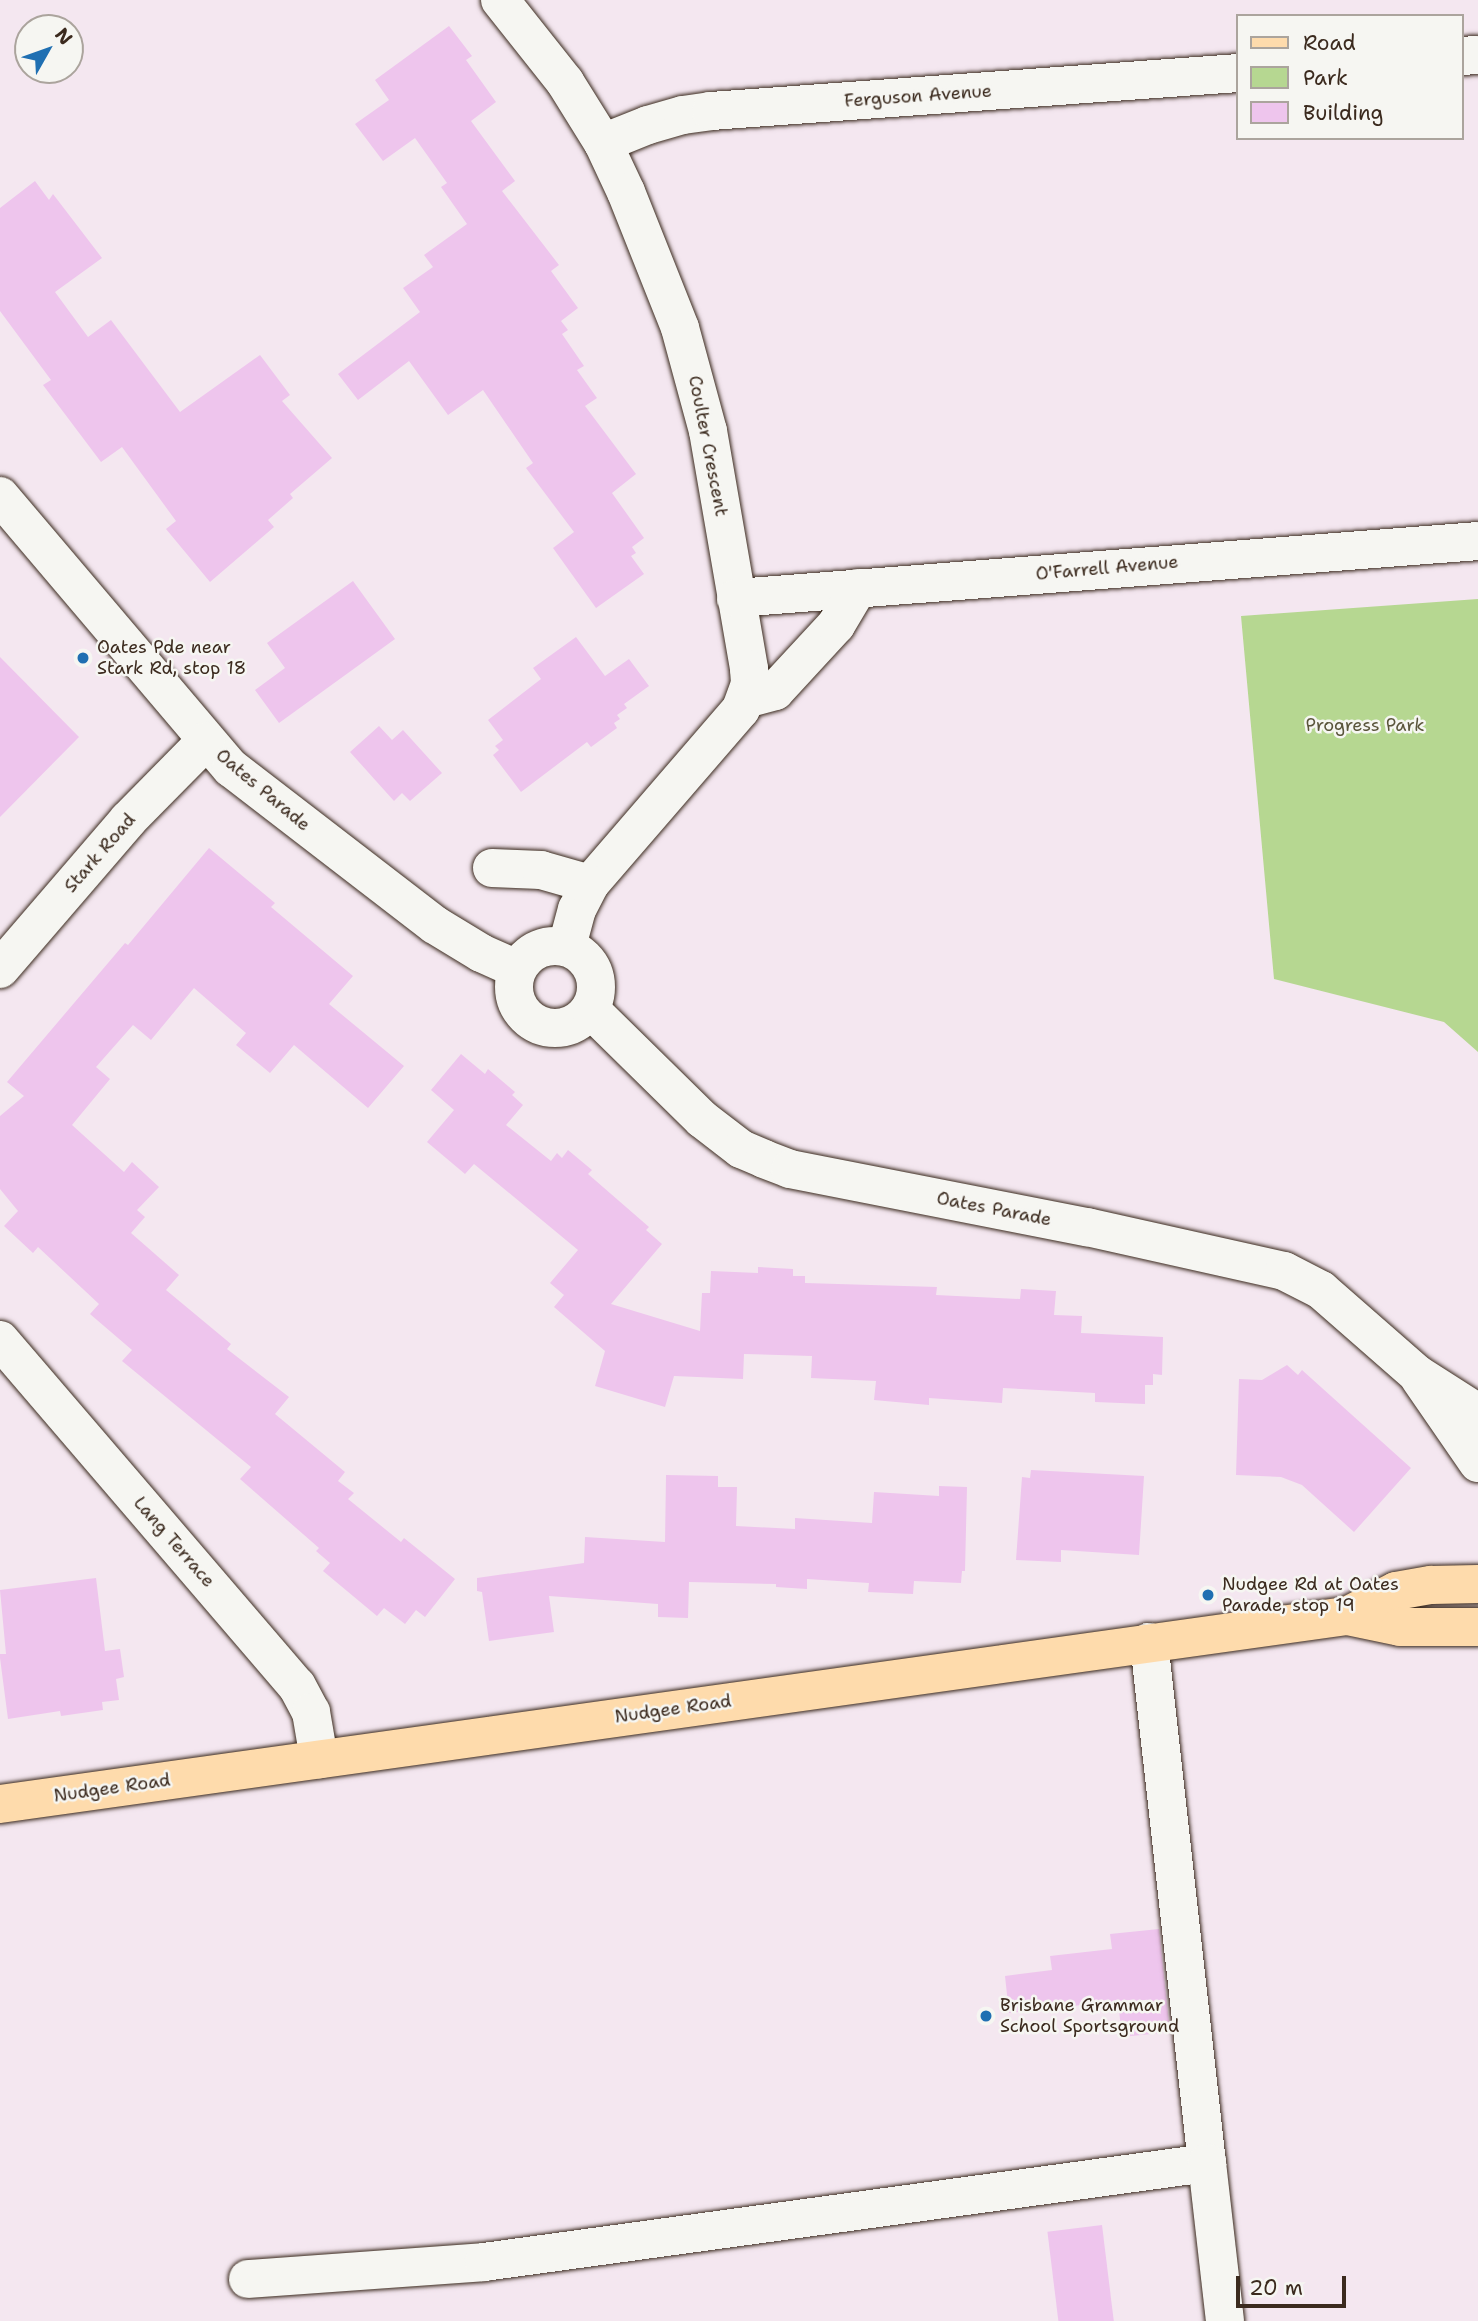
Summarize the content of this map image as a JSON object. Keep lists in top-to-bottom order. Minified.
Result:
{"streets":{"main road":["Nudgee Road"],"street":["Ferguson Avenue","Coulter Crescent","O'Farrell Avenue","Oates Parade","Stark Road","Lang Terrace"]},"crossings":[["Ferguson Avenue","Coulter Crescent"],["Coulter Crescent","O'Farrell Avenue"],["Coulter Crescent","Oates Parade"],["Oates Parade","Stark Road"],["Lang Terrace","Nudgee Road"]],"parks":["Progress Park"],"places":["Oates Pde near Stark Rd, stop 18","Nudgee Rd at Oates Parade, stop 19","Brisbane Grammar School Sportsground"],"legend":["Road","Park","Building"],"scale_bar":"20 m","north":"top right"}
